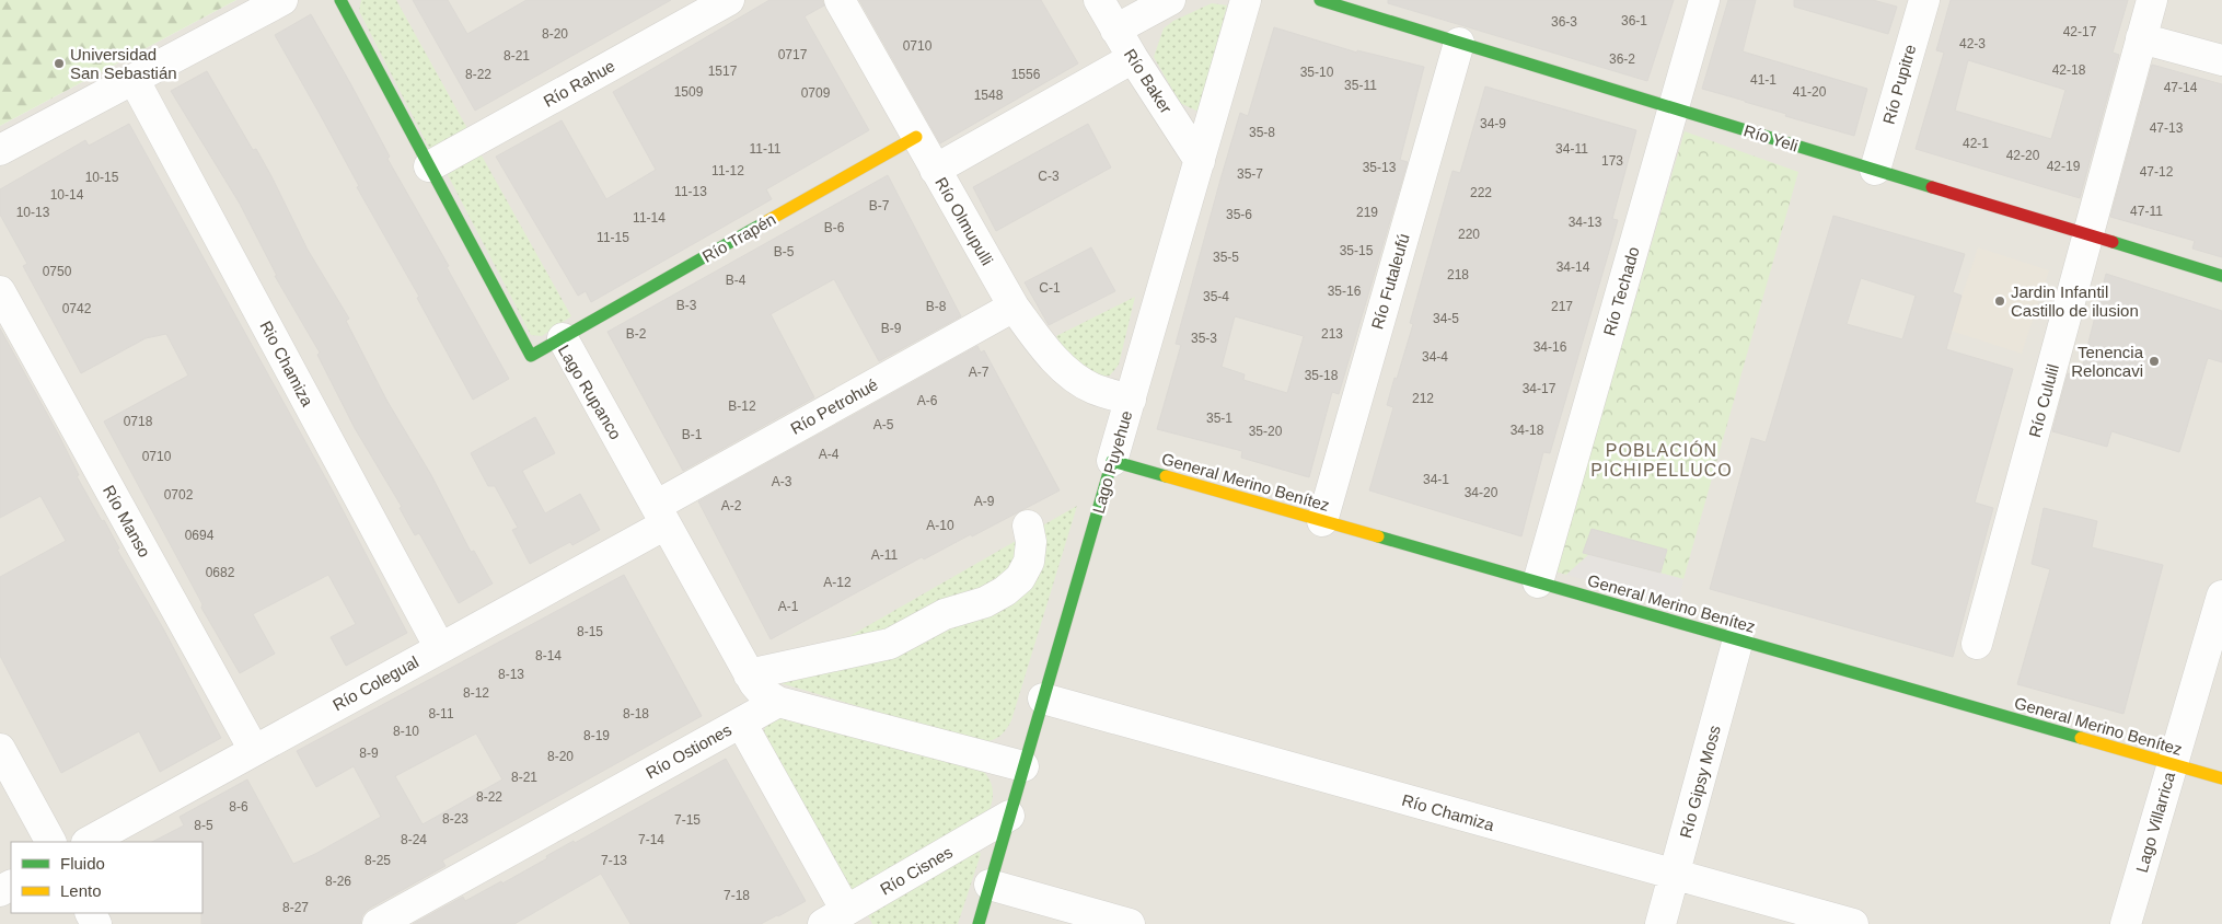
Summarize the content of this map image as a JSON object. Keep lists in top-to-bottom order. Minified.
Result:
{"streets":{"street":["Río Baker","Río Rahue","Río Pupitre","Río Yeli","Río Olmupulli","Río Trapén","Río Futaleufú","Río Techado","Rio Chamiza","Lago Rupanco","Río Cululil","Río Petrohué","Lago Puyehue","General Merino Benítez","Río Manso","Río Colegual","Río Ostiones","Río Gipsy Moss","Río Chamiza","Lago Villarrica","Río Cisnes"]},"crossings":[["Río Baker","Lago Puyehue"],["Río Rahue","Lago Rupanco"],["Río Pupitre","Río Yeli"],["Río Yeli","Río Futaleufú"],["Río Yeli","Río Techado"],["Río Yeli","Río Cululil"],["Río Olmupulli","Río Trapén"],["Río Olmupulli","Río Petrohué"],["Río Olmupulli","Lago Puyehue"],["Río Trapén","Lago Rupanco"],["Río Futaleufú","General Merino Benítez"],["Río Techado","General Merino Benítez"],["Rio Chamiza","Río Colegual"],["Lago Rupanco","Río Petrohué"],["Lago Rupanco","Río Colegual"],["Lago Rupanco","Río Ostiones"],["Río Petrohué","Río Colegual"],["Lago Puyehue","General Merino Benítez"],["Lago Puyehue","Río Chamiza"],["Lago Puyehue","Río Cisnes"],["General Merino Benítez","Río Gipsy Moss"],["General Merino Benítez","Lago Villarrica"],["Río Manso","Río Colegual"],["Río Gipsy Moss","Río Chamiza"]],"districts":["POBLACIÓN PICHIPELLUCO"],"places":["Universidad San Sebastián","Jardin Infantil Castillo de ilusion","Tenencia Reloncavi"],"house_numbers":["36-1","36-3","42-17","8-20","42-3","0710","0717","8-21","36-2","42-18","1517","35-10","8-22","1556","41-1","35-11","47-14","1509","41-20","0709","1548","34-9","47-13","35-8","42-1","11-11","34-11","42-20","173","42-19","35-13","11-12","47-12","35-7","C-3","10-15","11-13","222","10-14","B-7","47-11","10-13","219","35-6","11-14","34-13","B-6","220","11-15","35-15","B-5","35-5","34-14","0750","218","B-4","C-1","35-16","35-4","B-3","B-8","217","0742","34-5","B-9","B-2","213","35-3","34-16","34-4","A-7","35-18","34-17","212","A-6","B-12","35-1","0718","A-5","34-18","35-20","B-1","A-4","0710","34-1","A-3","34-20","0702","A-9","A-2","A-10","0694","A-11","0682","A-12","A-1","8-15","8-14","8-13","8-12","8-11","8-18","8-10","8-19","8-9","8-20","8-21","8-22","8-6","8-23","7-15","8-5","8-24","7-14","8-25","7-13","8-26","7-18","8-27"],"legend":["Fluido","Lento"]}
